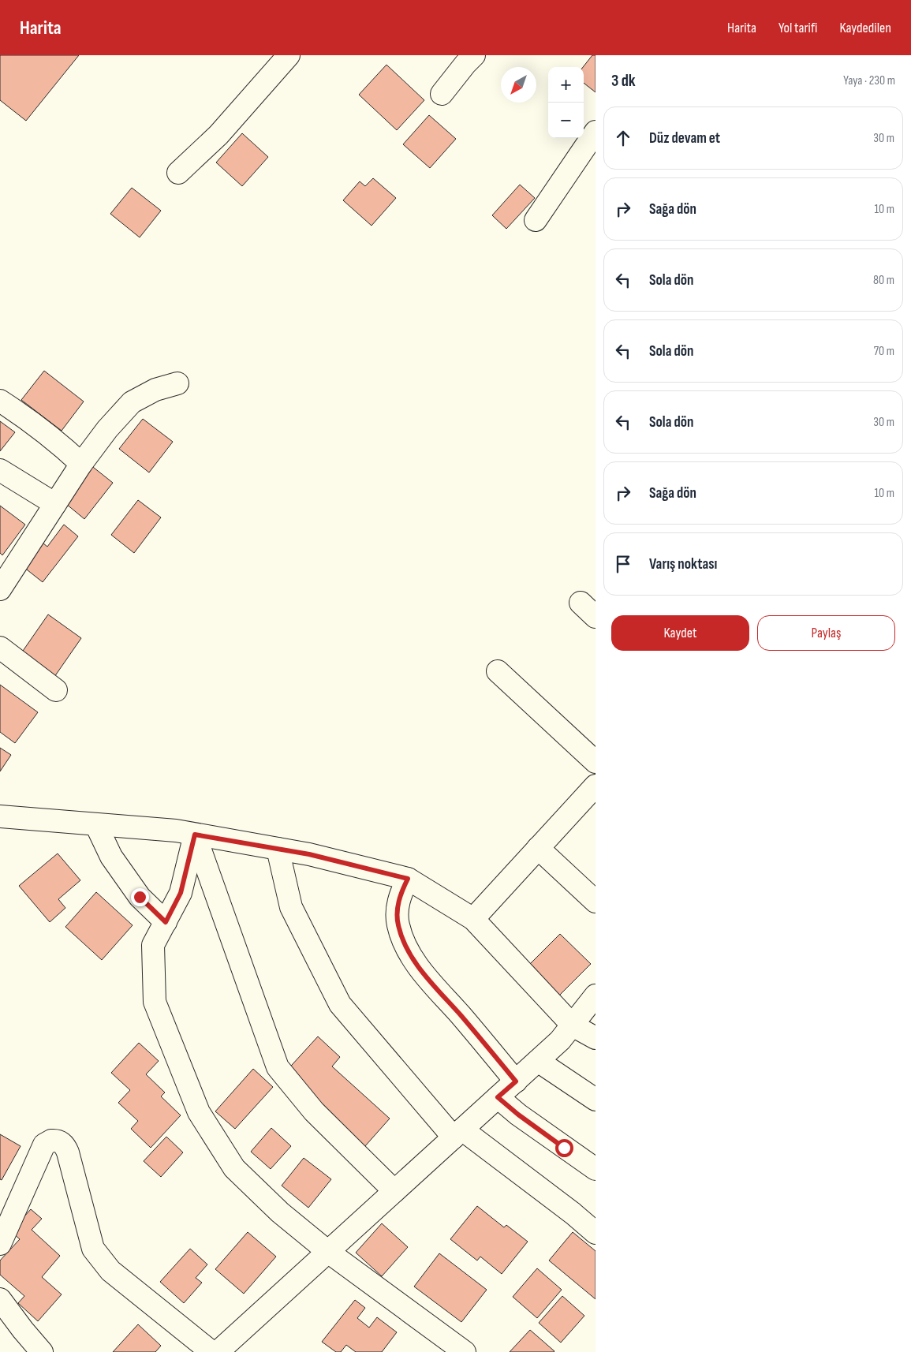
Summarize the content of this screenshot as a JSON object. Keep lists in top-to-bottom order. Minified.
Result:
{"north":"bottom left","page":{"header":"Harita","nav":["Harita","Yol tarifi","Kaydedilen"],"heading":["3 dk","Yaya · 230 m"],"map_buttons":["+","−"],"list":[["Düz devam et","30 m"],["Sağa dön","10 m"],["Sola dön","80 m"],["Sola dön","70 m"],["Sola dön","30 m"],["Sağa dön","10 m"],"Varış noktası"],"buttons":["Kaydet","Paylaş"]}}
